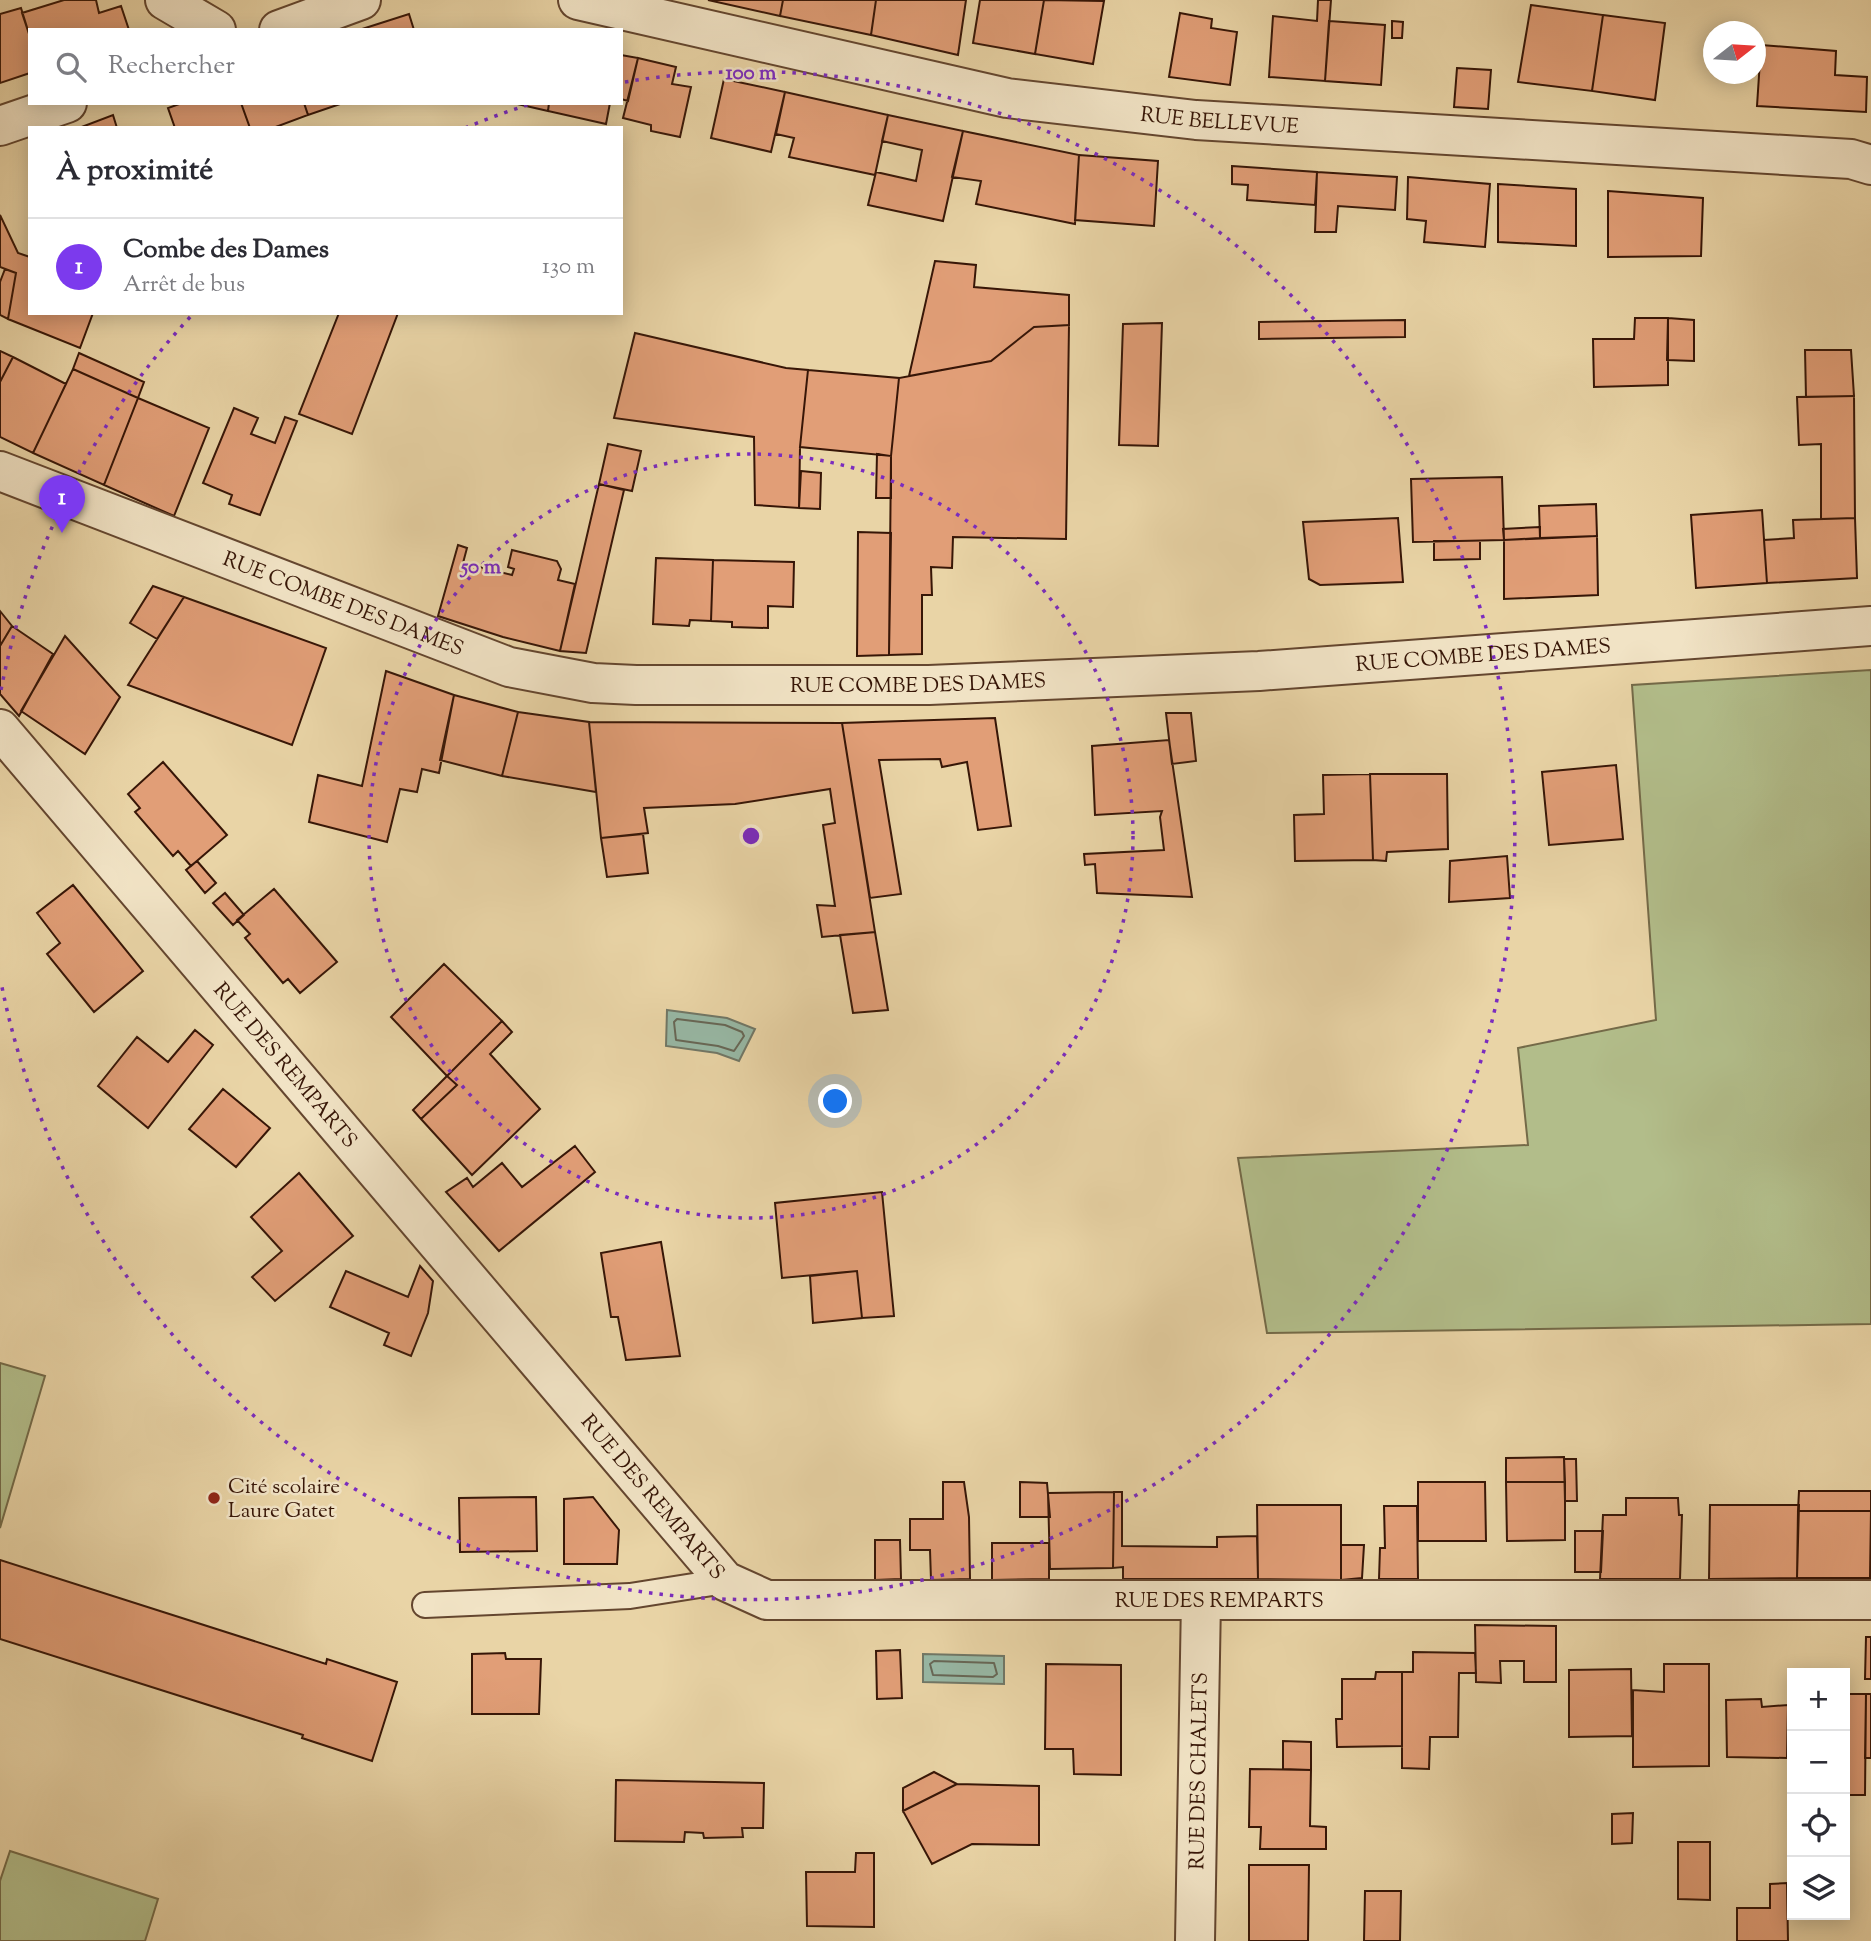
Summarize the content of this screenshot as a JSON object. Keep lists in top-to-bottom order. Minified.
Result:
{"streets":{"street":["RUE BELLEVUE","RUE COMBE DES DAMES","RUE DES REMPARTS","RUE DES CHALETS"]},"crossings":[["RUE DES REMPARTS","RUE DES CHALETS"]],"places":["Cité scolaire Laure Gatet"],"north":"right","page":{"search":"Rechercher","heading":"À proximité","list":[{"mark":"1","name":"Combe des Dames","note":"Arrêt de bus","value":"130 m"}],"pins":"1","map_buttons":["+","−"]},"rings":["100 m","50 m"]}
